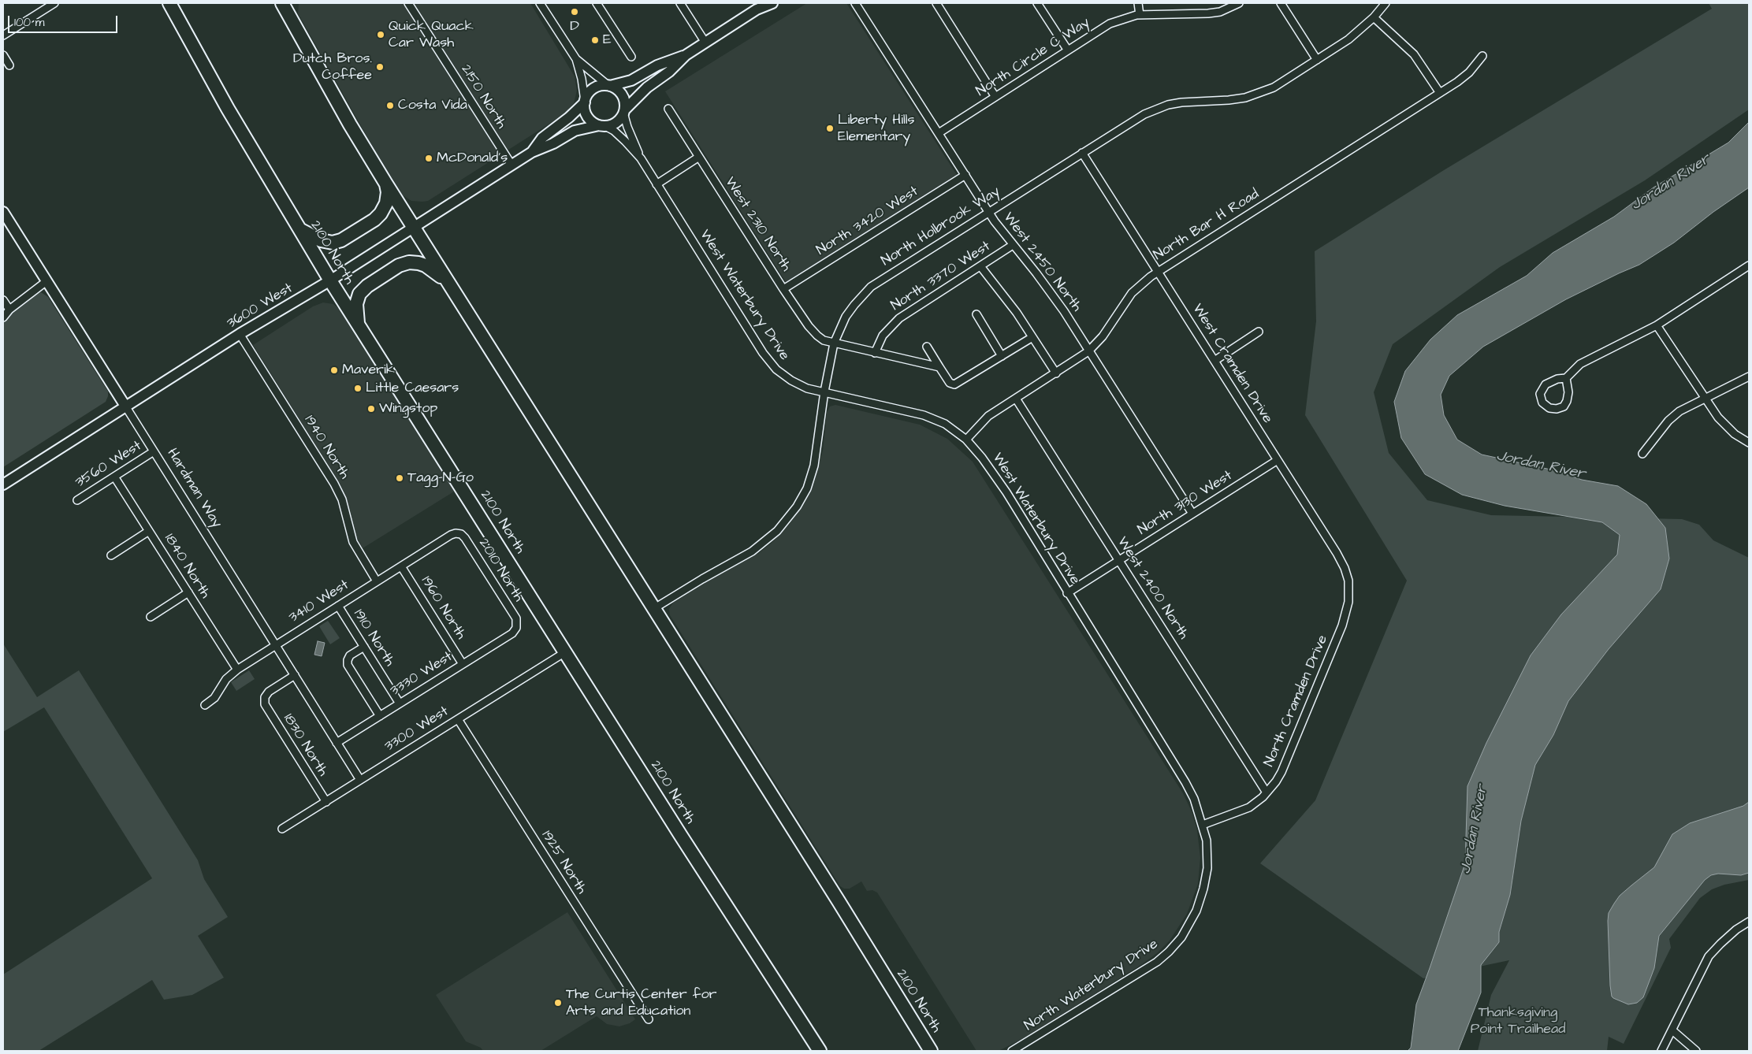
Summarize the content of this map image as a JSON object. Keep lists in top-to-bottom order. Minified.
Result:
{"streets":{"highway":["2100 North"],"street":["North Circle C Way","2150 North","North 3420 West","West 2310 North","North Bar H Road","North Holbrook Way","West 2450 North","North 3370 West","West Waterbury Drive","3600 West","West Cramden Drive","1940 North","3560 West","Hardman Way","North 3130 West","1840 North","2010 North","West 2400 North","3410 West","1960 North","1910 North","3330 West","North Cramden Drive","3300 West","1830 North","1925 North","North Waterbury Drive"]},"crossings":[["North Circle C Way","West 2450 North"],["2150 North","3600 West"],["North 3420 West","West 2310 North"],["North 3420 West","West 2450 North"],["West 2310 North","North Holbrook Way"],["West 2310 North","North 3370 West"],["North Bar H Road","West 2450 North"],["North Bar H Road","West Waterbury Drive"],["North Bar H Road","West Cramden Drive"],["North Bar H Road","West 2400 North"],["North Holbrook Way","2100 North"],["North Holbrook Way","West 2450 North"],["North Holbrook Way","West Waterbury Drive"],["North Holbrook Way","West Cramden Drive"],["2100 North","3600 West"],["2100 North","3300 West"],["West 2450 North","North 3370 West"],["West 2450 North","North 3130 West"],["West Waterbury Drive","North 3130 West"],["West Waterbury Drive","North Cramden Drive"],["West Waterbury Drive","North Waterbury Drive"],["3600 West","1940 North"],["3600 West","Hardman Way"],["West Cramden Drive","North 3130 West"],["West Cramden Drive","North Cramden Drive"],["1940 North","3410 West"],["3560 West","Hardman Way"],["3560 West","1840 North"],["Hardman Way","3410 West"],["Hardman Way","3330 West"],["Hardman Way","3300 West"],["Hardman Way","1830 North"],["North 3130 West","West 2400 North"],["1840 North","3410 West"],["2010 North","3410 West"],["2010 North","3330 West"],["West 2400 North","North Cramden Drive"],["3410 West","1960 North"],["3410 West","1910 North"],["1960 North","3330 West"],["1910 North","3330 West"],["North Cramden Drive","North Waterbury Drive"],["3300 West","1830 North"],["3300 West","1925 North"]],"water":["Jordan River"],"parks":["Thanksgiving Point Trailhead"],"places":["D","Quick Quack Car Wash","E","Dutch Bros. Coffee","Costa Vida","Liberty Hills Elementary","McDonald's","Maverik","Little Caesars","Wingstop","Tagg-N-Go","The Curtis Center for Arts and Education"],"scale_bar":"100 m"}
